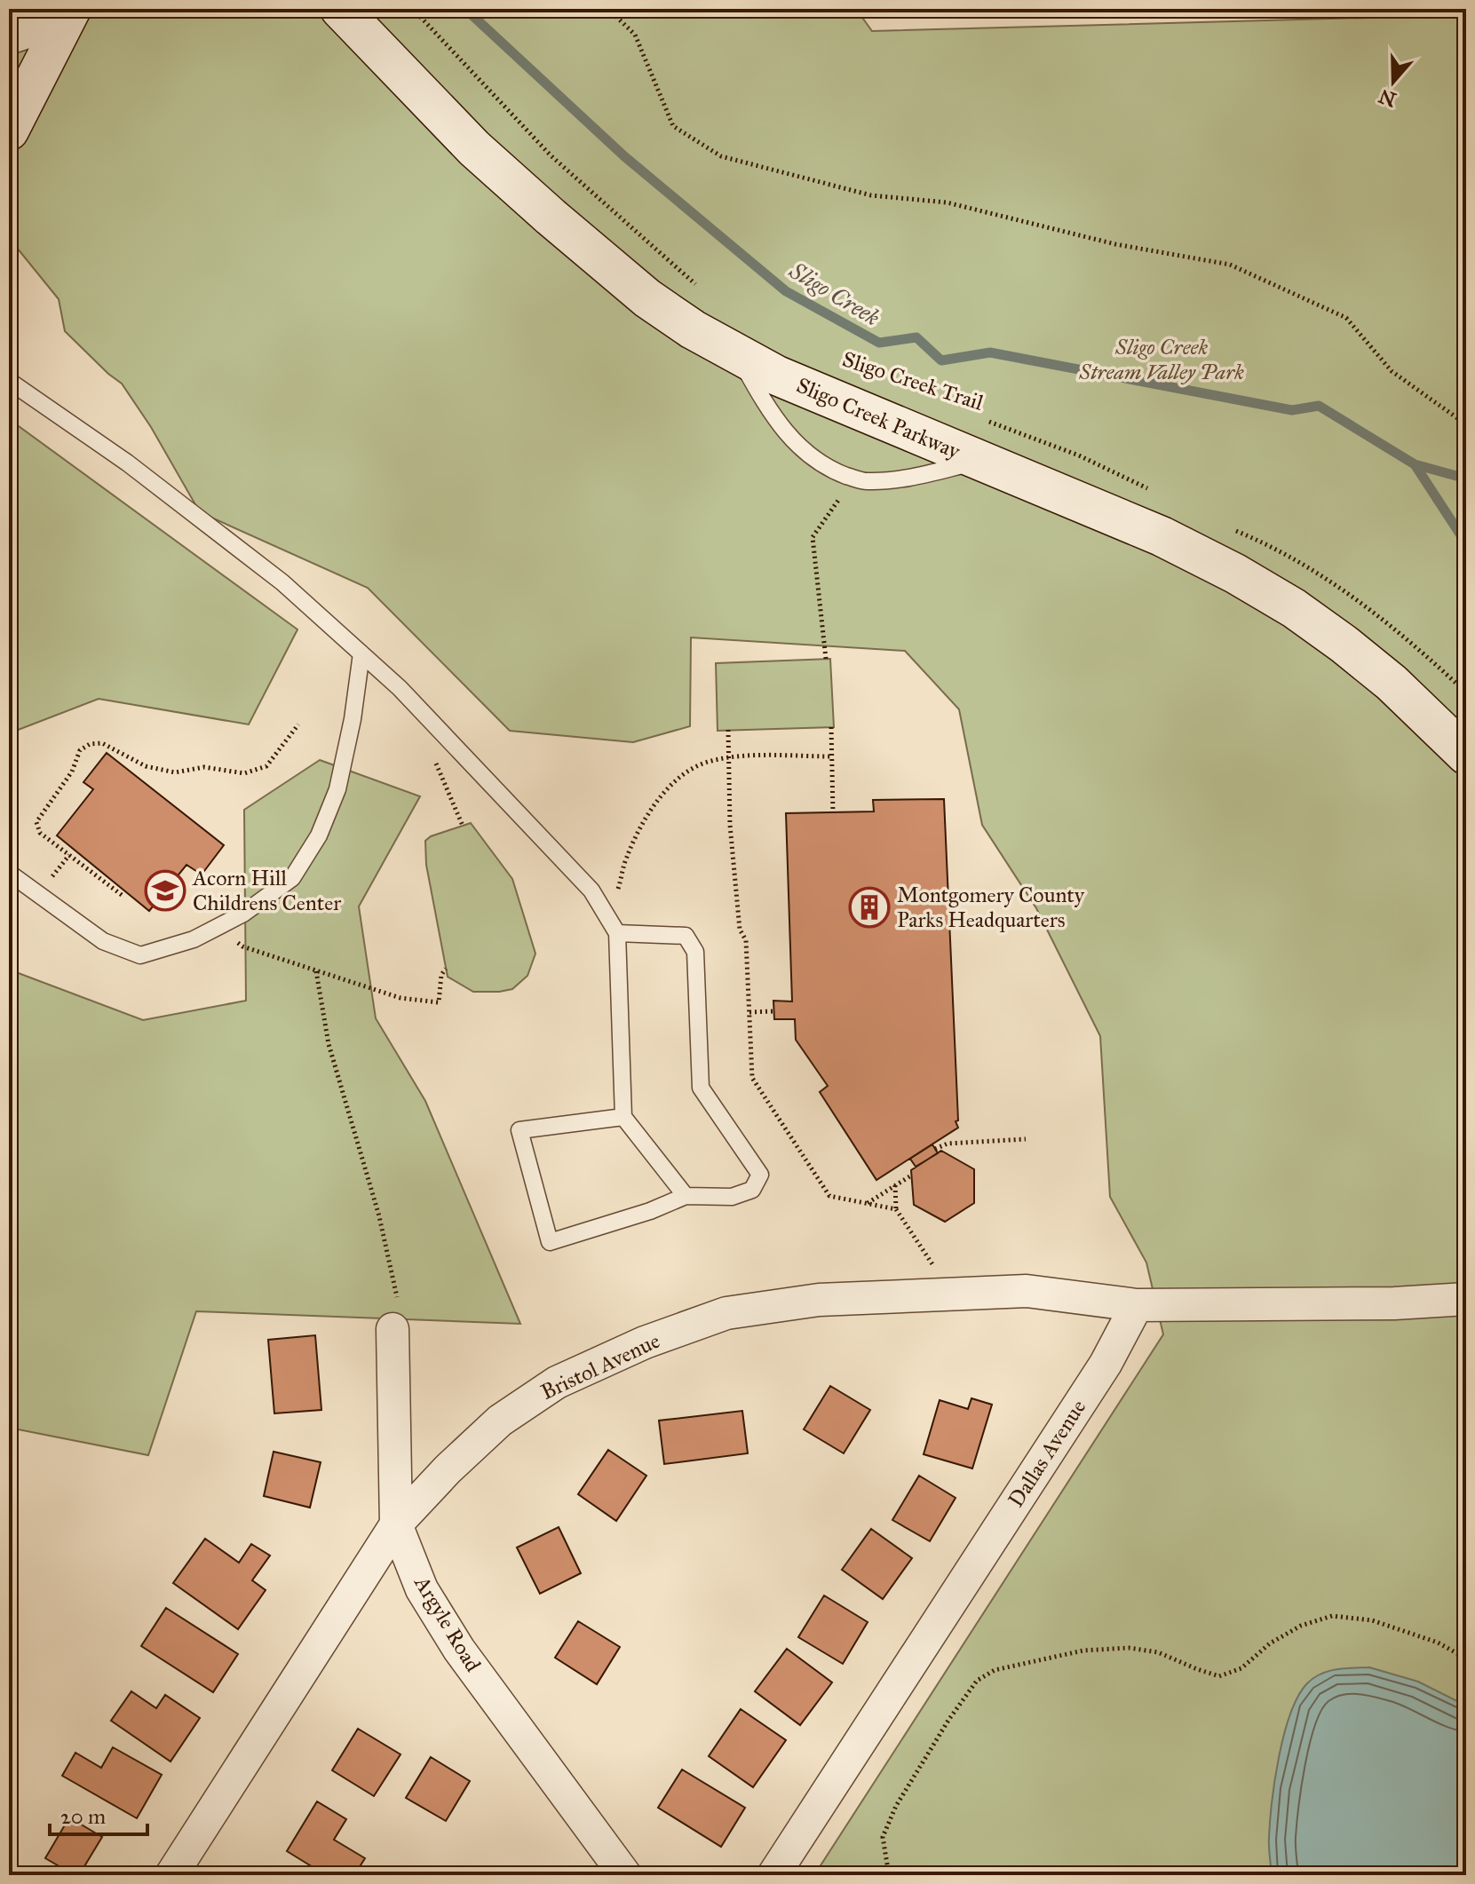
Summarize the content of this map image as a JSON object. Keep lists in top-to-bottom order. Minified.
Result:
{"streets":{"street":["Sligo Creek Parkway","Bristol Avenue","Dallas Avenue","Argyle Road"],"path":["Sligo Creek Trail"]},"crossings":[["Bristol Avenue","Dallas Avenue"],["Bristol Avenue","Argyle Road"]],"water":["Sligo Creek"],"parks":["Sligo Creek Stream Valley Park"],"places":{"school or university":["Acorn Hill Childrens Center"],"building":["Montgomery County Parks Headquarters"]},"scale_bar":"20 m","north":"bottom"}
